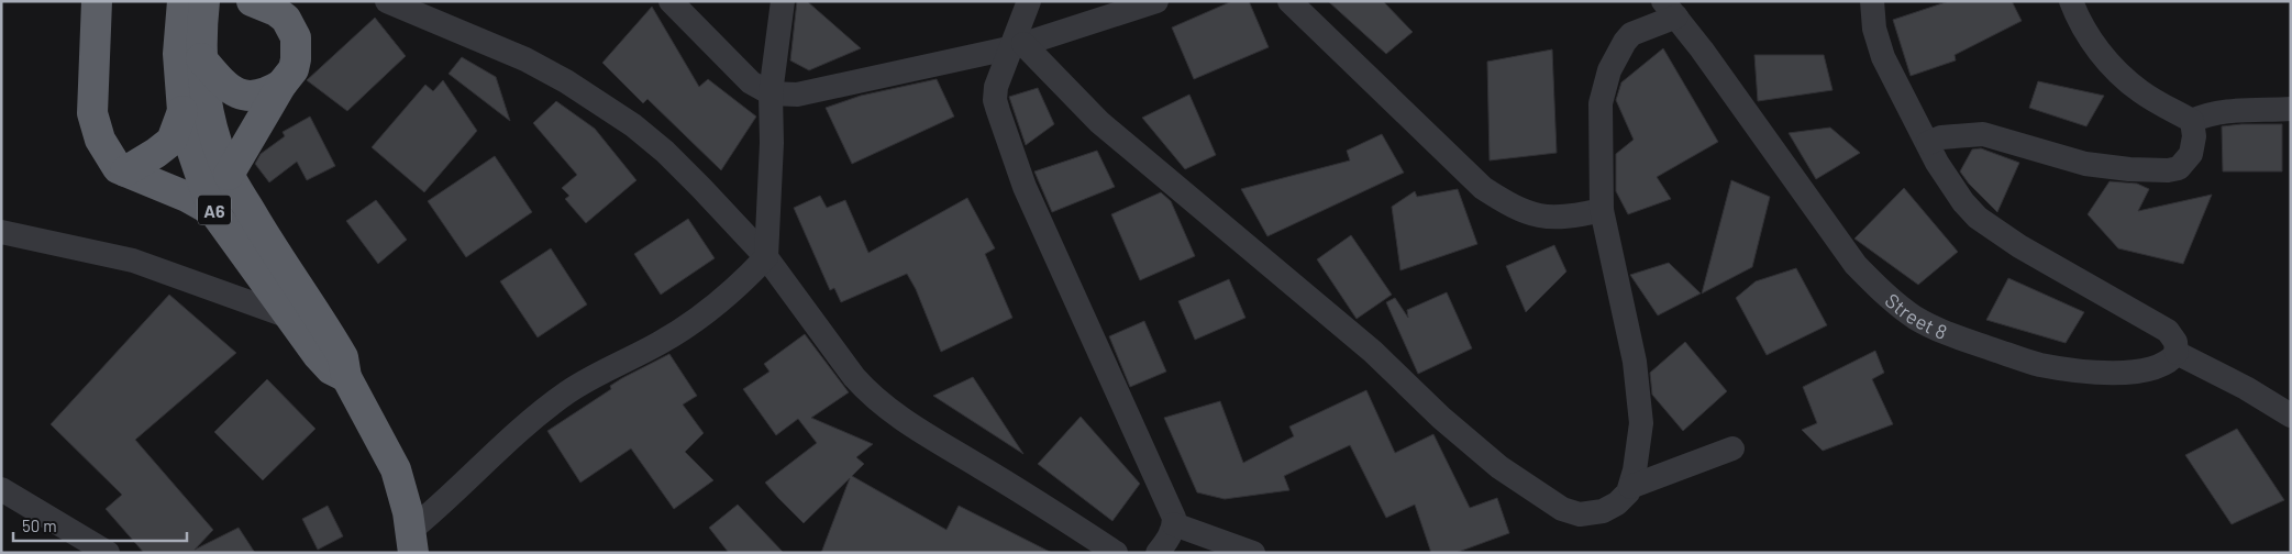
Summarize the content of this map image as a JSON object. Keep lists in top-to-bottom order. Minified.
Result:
{"streets":{"highway":["A6"],"street":["Street 8"]},"scale_bar":"50 m"}
